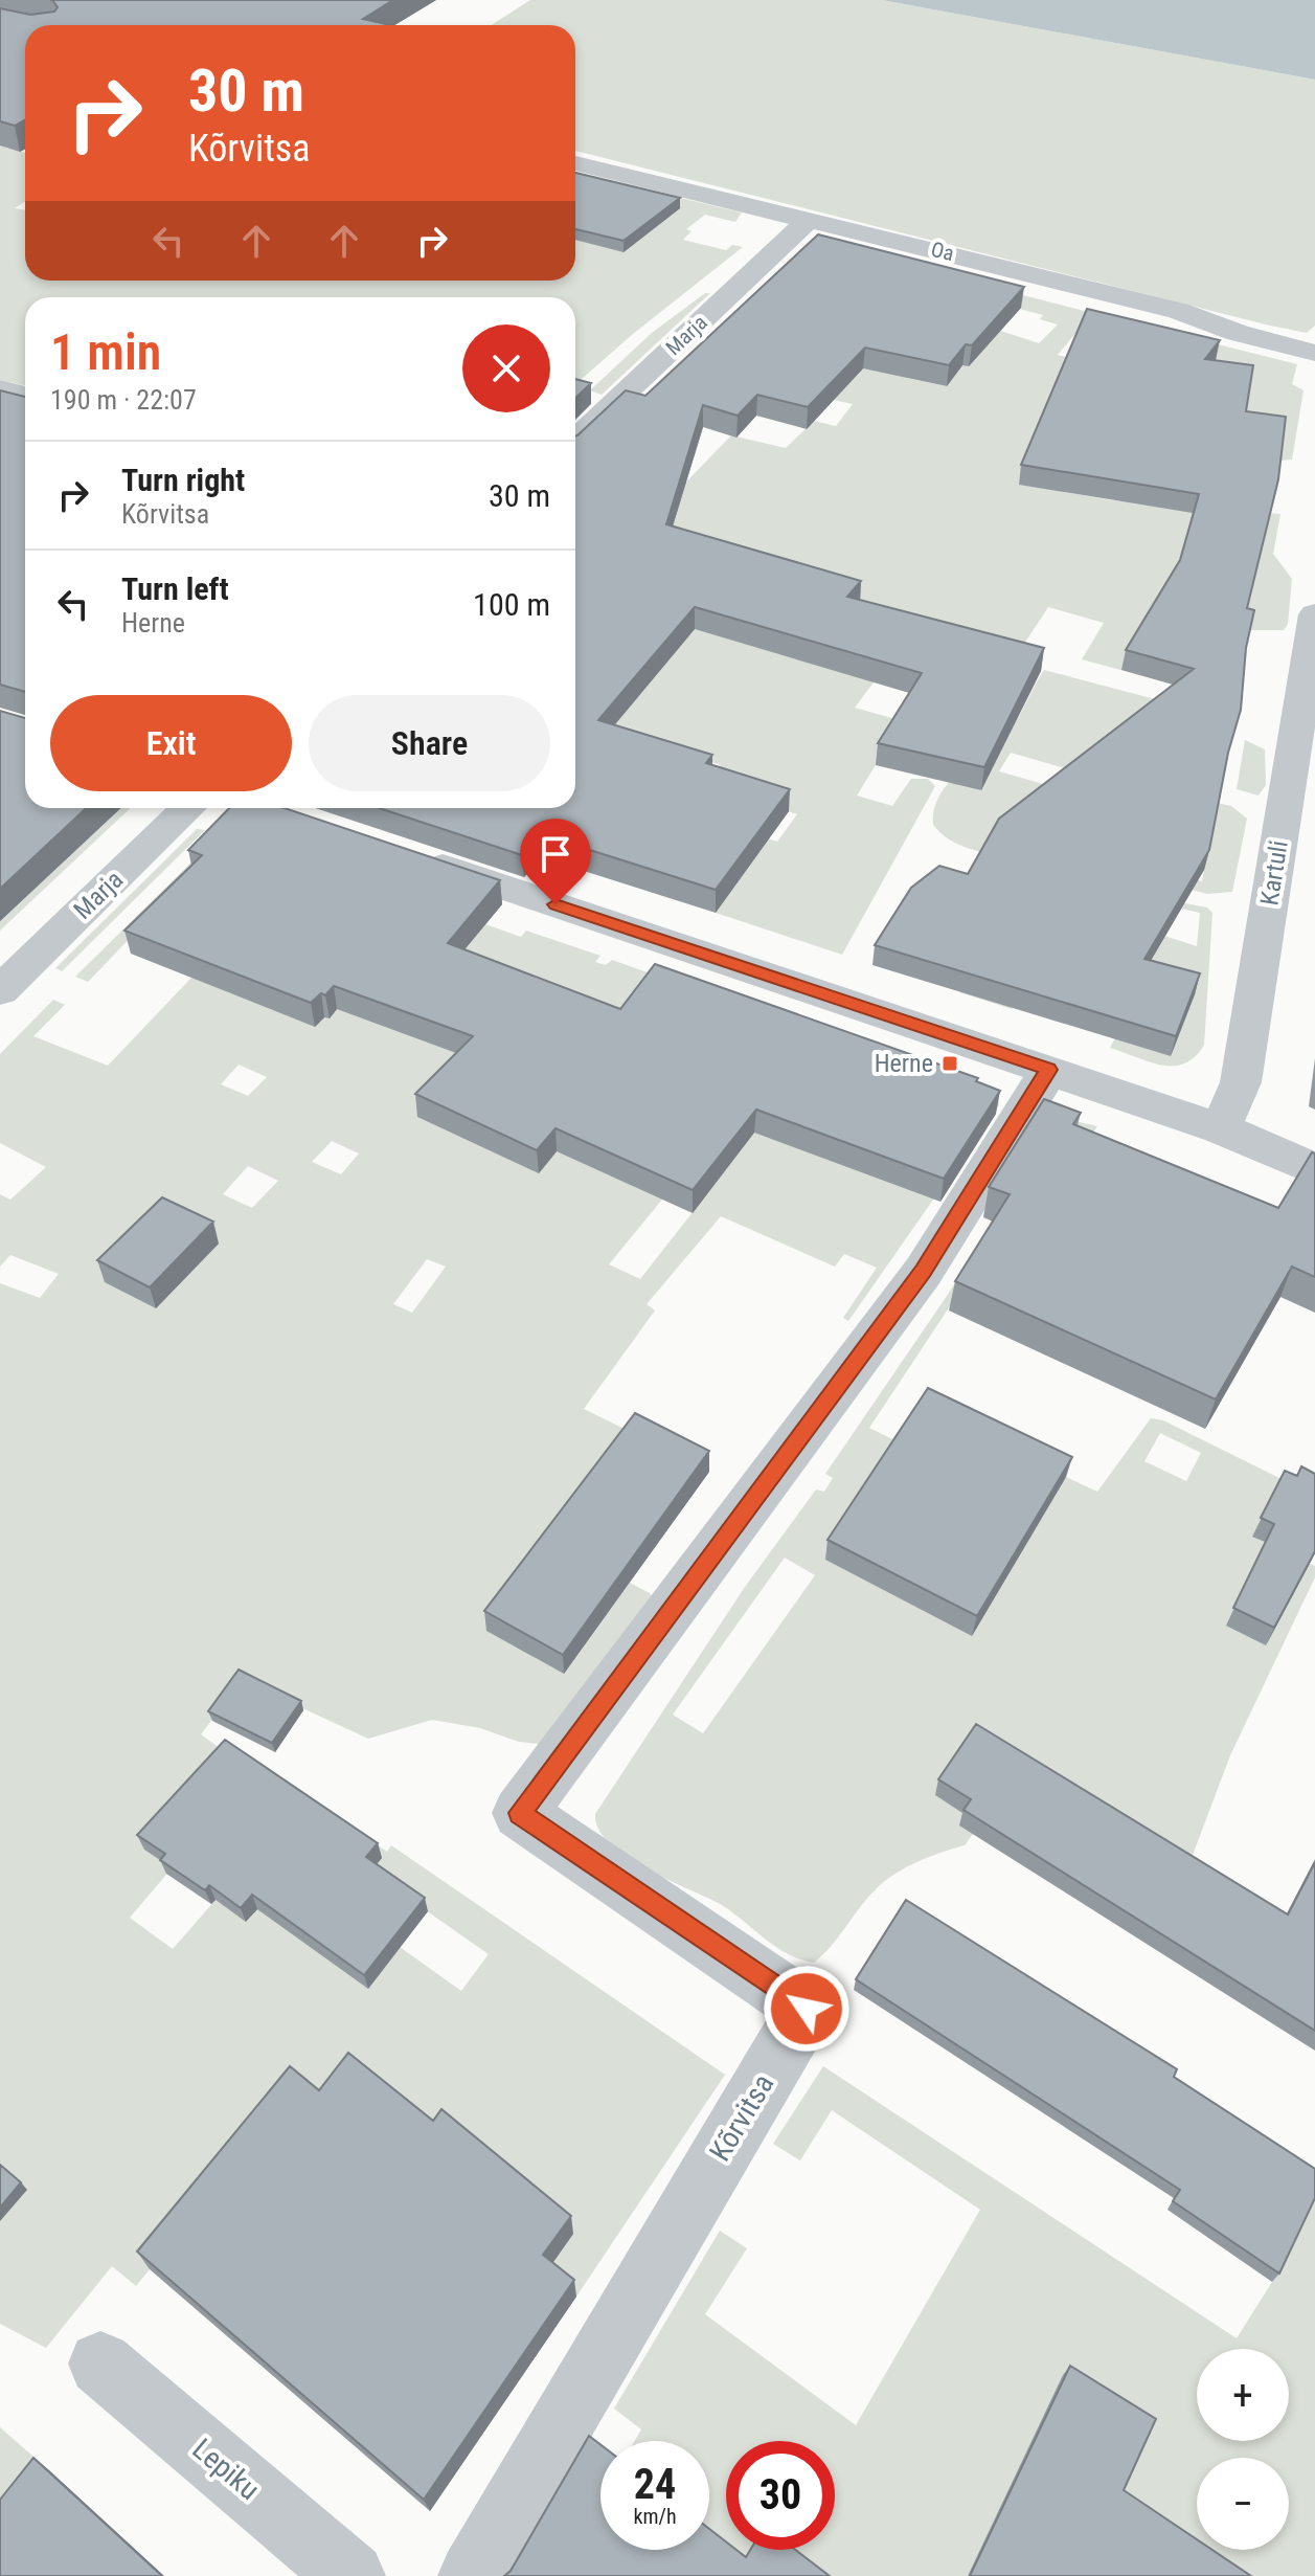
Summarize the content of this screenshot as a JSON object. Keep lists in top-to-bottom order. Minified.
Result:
{"streets":{"street":["Oa","Marja","Kartuli","Kõrvitsa","Lepiku"]},"crossings":[["Oa","Marja"]],"places":{"transit":["Herne"]},"page":{"turn":["30 m","Kõrvitsa"],"heading":["1 min","190 m · 22:07"],"list":[{"name":"Turn right","note":"Kõrvitsa","value":"30 m"},{"name":"Turn left","note":"Herne","value":"100 m"}],"buttons":["Exit","Share"],"map_buttons":["+","−"],"speed":"24 km/h","limit":"30"}}
